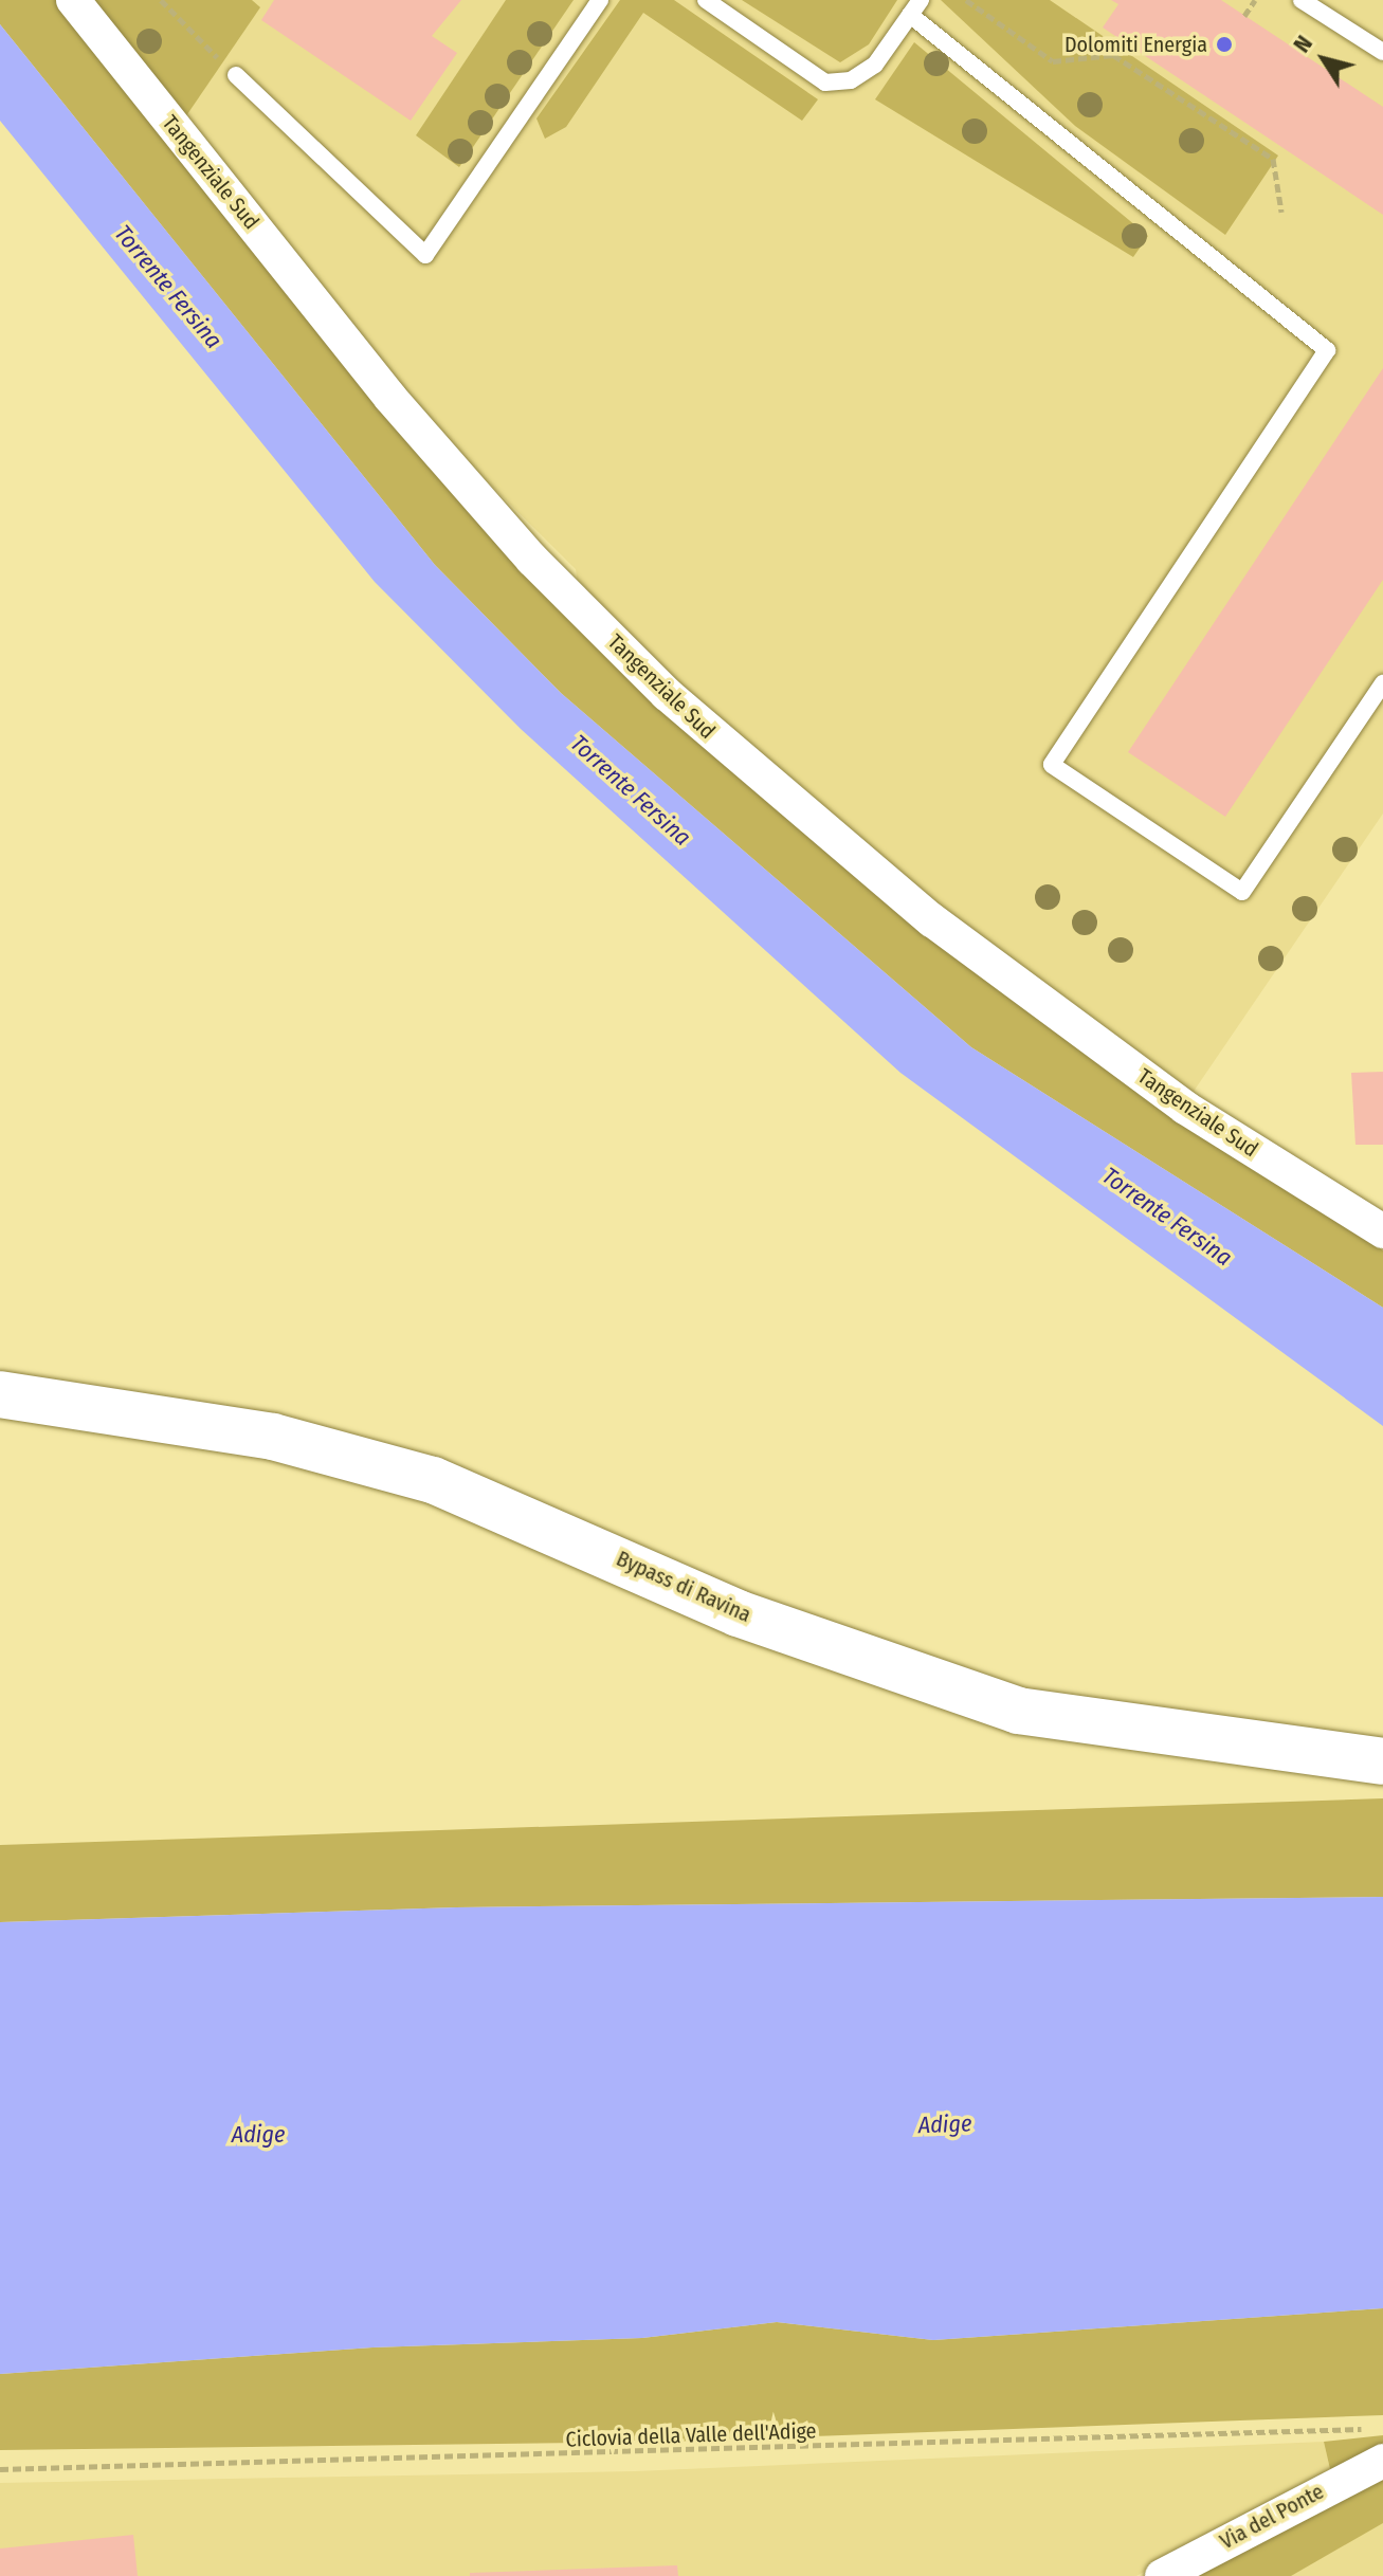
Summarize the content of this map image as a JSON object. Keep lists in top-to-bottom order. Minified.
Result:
{"streets":{"highway":["Bypass di Ravina"],"street":["Tangenziale Sud","Via del Ponte"],"path":["Ciclovia della Valle dell'Adige"]},"water":["Torrente Fersina","Adige"],"places":["Dolomiti Energia"],"north":"top left"}
